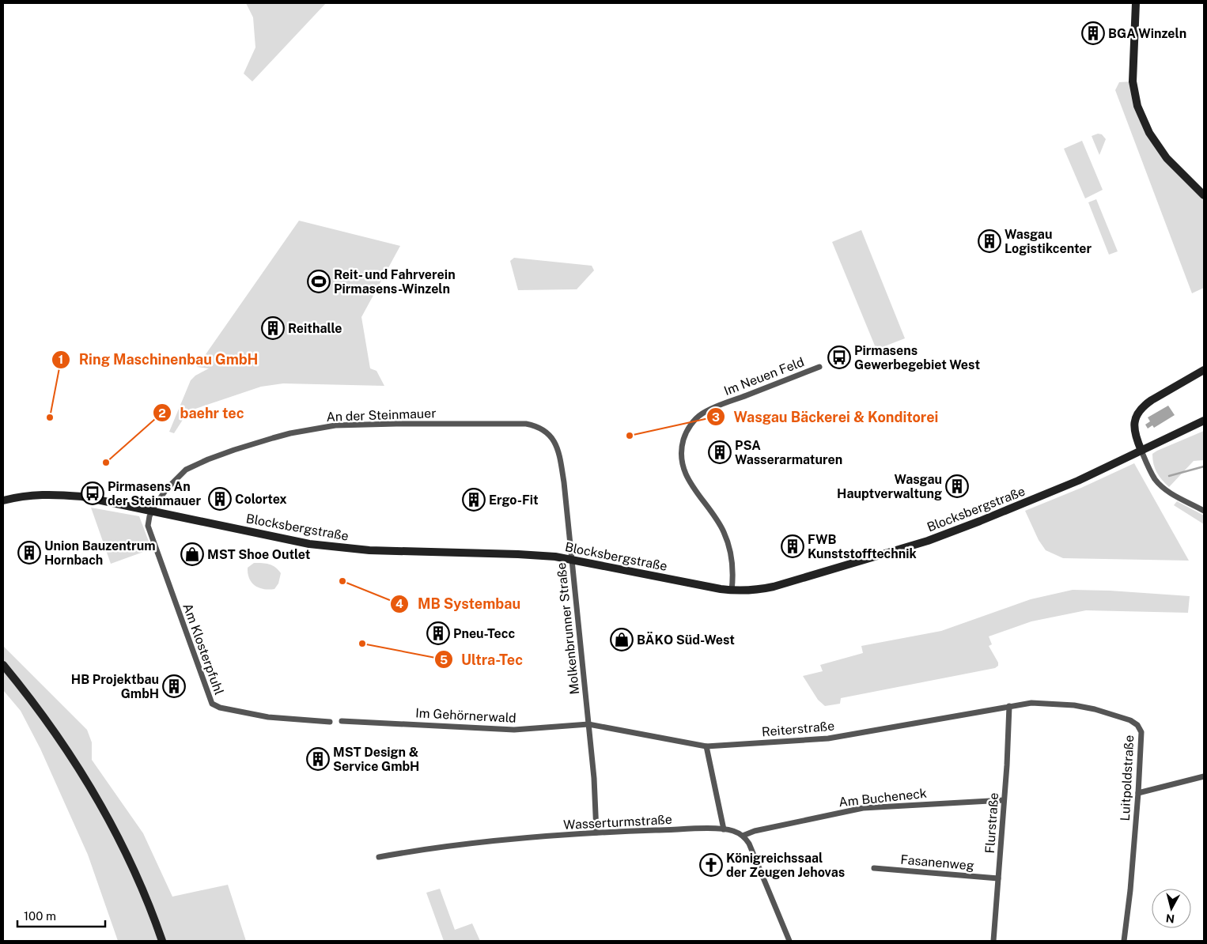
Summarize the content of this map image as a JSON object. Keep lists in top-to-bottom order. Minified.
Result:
{"streets":{"main road":["Blocksbergstraße"],"street":["Im Neuen Feld","An der Steinmauer","Molkenbrunner Straße","Am Klosterpfuhl","Im Gehörnerwald","Reiterstraße","Luitpoldstraße","Am Bucheneck","Wasserturmstraße","Flurstraße","Fasanenweg"]},"crossings":[["Im Neuen Feld","Blocksbergstraße"],["An der Steinmauer","Blocksbergstraße"],["An der Steinmauer","Molkenbrunner Straße"],["An der Steinmauer","Am Klosterpfuhl"],["Blocksbergstraße","Molkenbrunner Straße"],["Blocksbergstraße","Am Klosterpfuhl"],["Molkenbrunner Straße","Im Gehörnerwald"],["Molkenbrunner Straße","Reiterstraße"],["Molkenbrunner Straße","Wasserturmstraße"],["Im Gehörnerwald","Reiterstraße"],["Reiterstraße","Luitpoldstraße"],["Reiterstraße","Flurstraße"],["Luitpoldstraße","Flurstraße"],["Am Bucheneck","Wasserturmstraße"],["Am Bucheneck","Flurstraße"],["Flurstraße","Fasanenweg"]],"places":{"building":["BGA Winzeln","Wasgau Logistikcenter","Reithalle","PSA Wasserarmaturen","Wasgau Hauptverwaltung","Colortex","Ergo-Fit","FWB Kunststofftechnik","Union Bauzentrum Hornbach","Pneu-Tecc","HB Projektbau GmbH","MST Design & Service GmbH"],"sports":["Reit- und Fahrverein Pirmasens-Winzeln"],"bus stop":["Pirmasens Gewerbegebiet West","Pirmasens An der Steinmauer"],"other":["Ring Maschinenbau GmbH","Wasgau Bäckerei & Konditorei","baehr tec","MB Systembau","Ultra-Tec"],"shop":["MST Shoe Outlet","BÄKO Süd-West"],"church":["Königreichssaal der Zeugen Jehovas"]},"scale_bar":"100 m","north":"bottom"}
